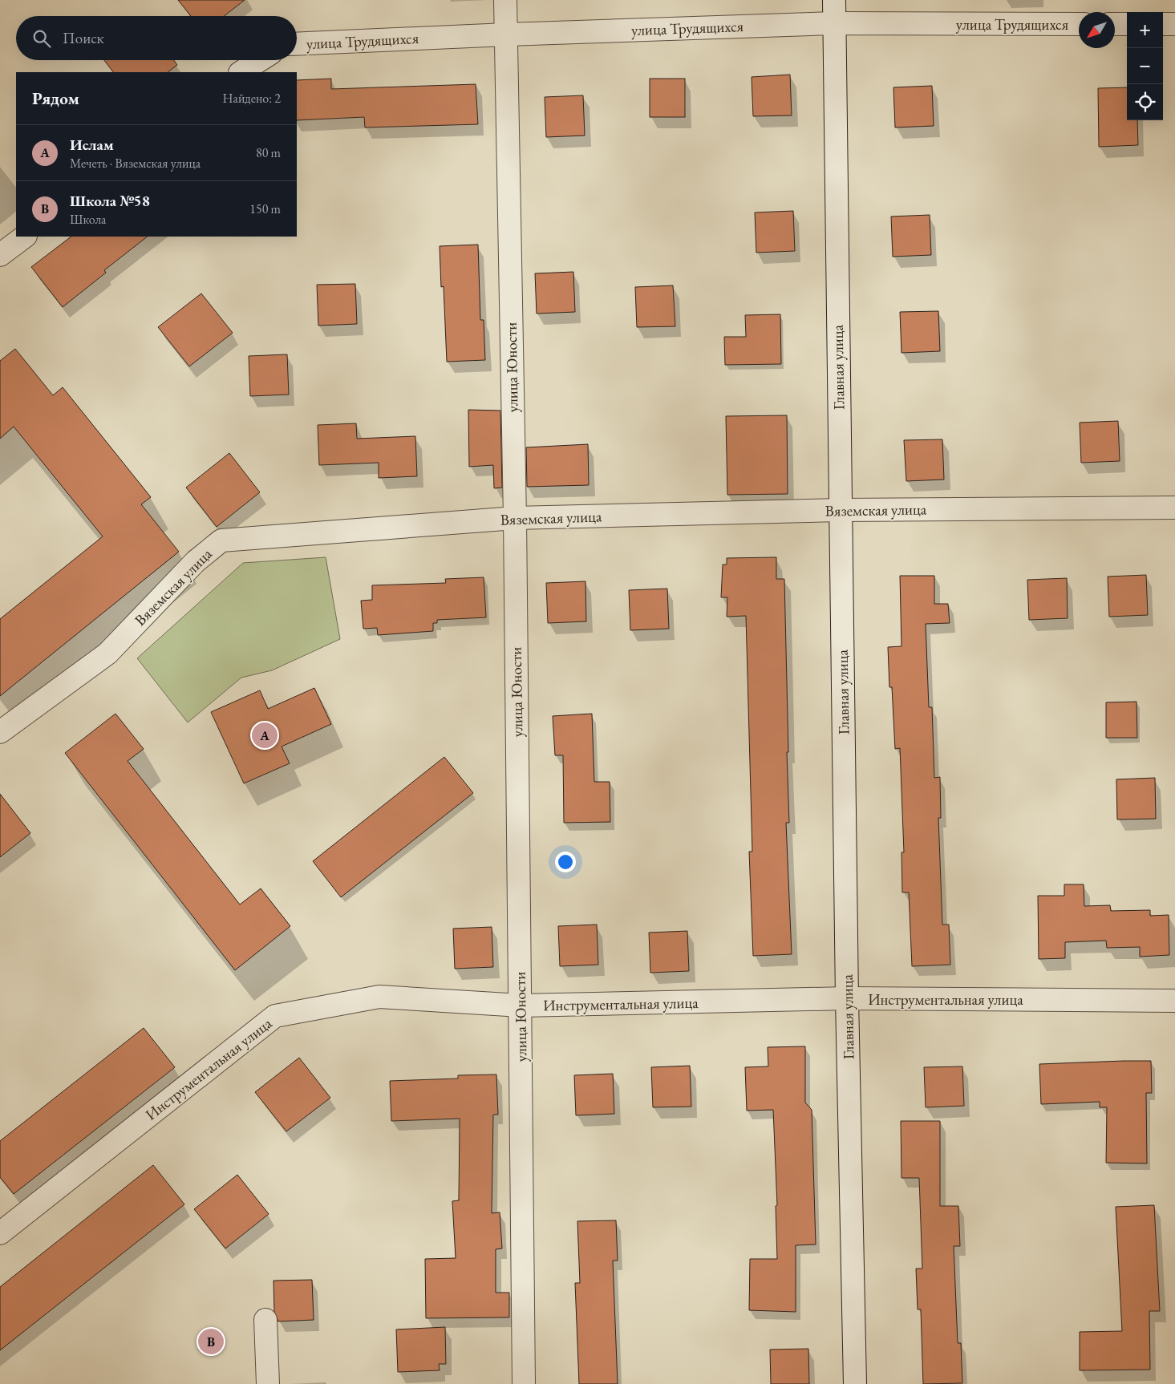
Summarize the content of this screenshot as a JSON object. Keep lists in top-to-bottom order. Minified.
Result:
{"streets":{"street":["улица Трудящихся","улица Юности","Главная улица","Вяземская улица","Инструментальная улица"]},"crossings":[["улица Трудящихся","улица Юности"],["улица Трудящихся","Главная улица"],["улица Юности","Вяземская улица"],["улица Юности","Инструментальная улица"],["Главная улица","Вяземская улица"],["Главная улица","Инструментальная улица"]],"north":"bottom left","page":{"map_buttons":["+","−"],"search":"Поиск","heading":["Рядом","Найдено: 2"],"list":[{"mark":"A","name":"Ислам","note":"Мечеть · Вяземская улица","value":"80 m"},{"mark":"B","name":"Школа №58","note":"Школа","value":"150 m"}],"pins":["A","B"]}}
